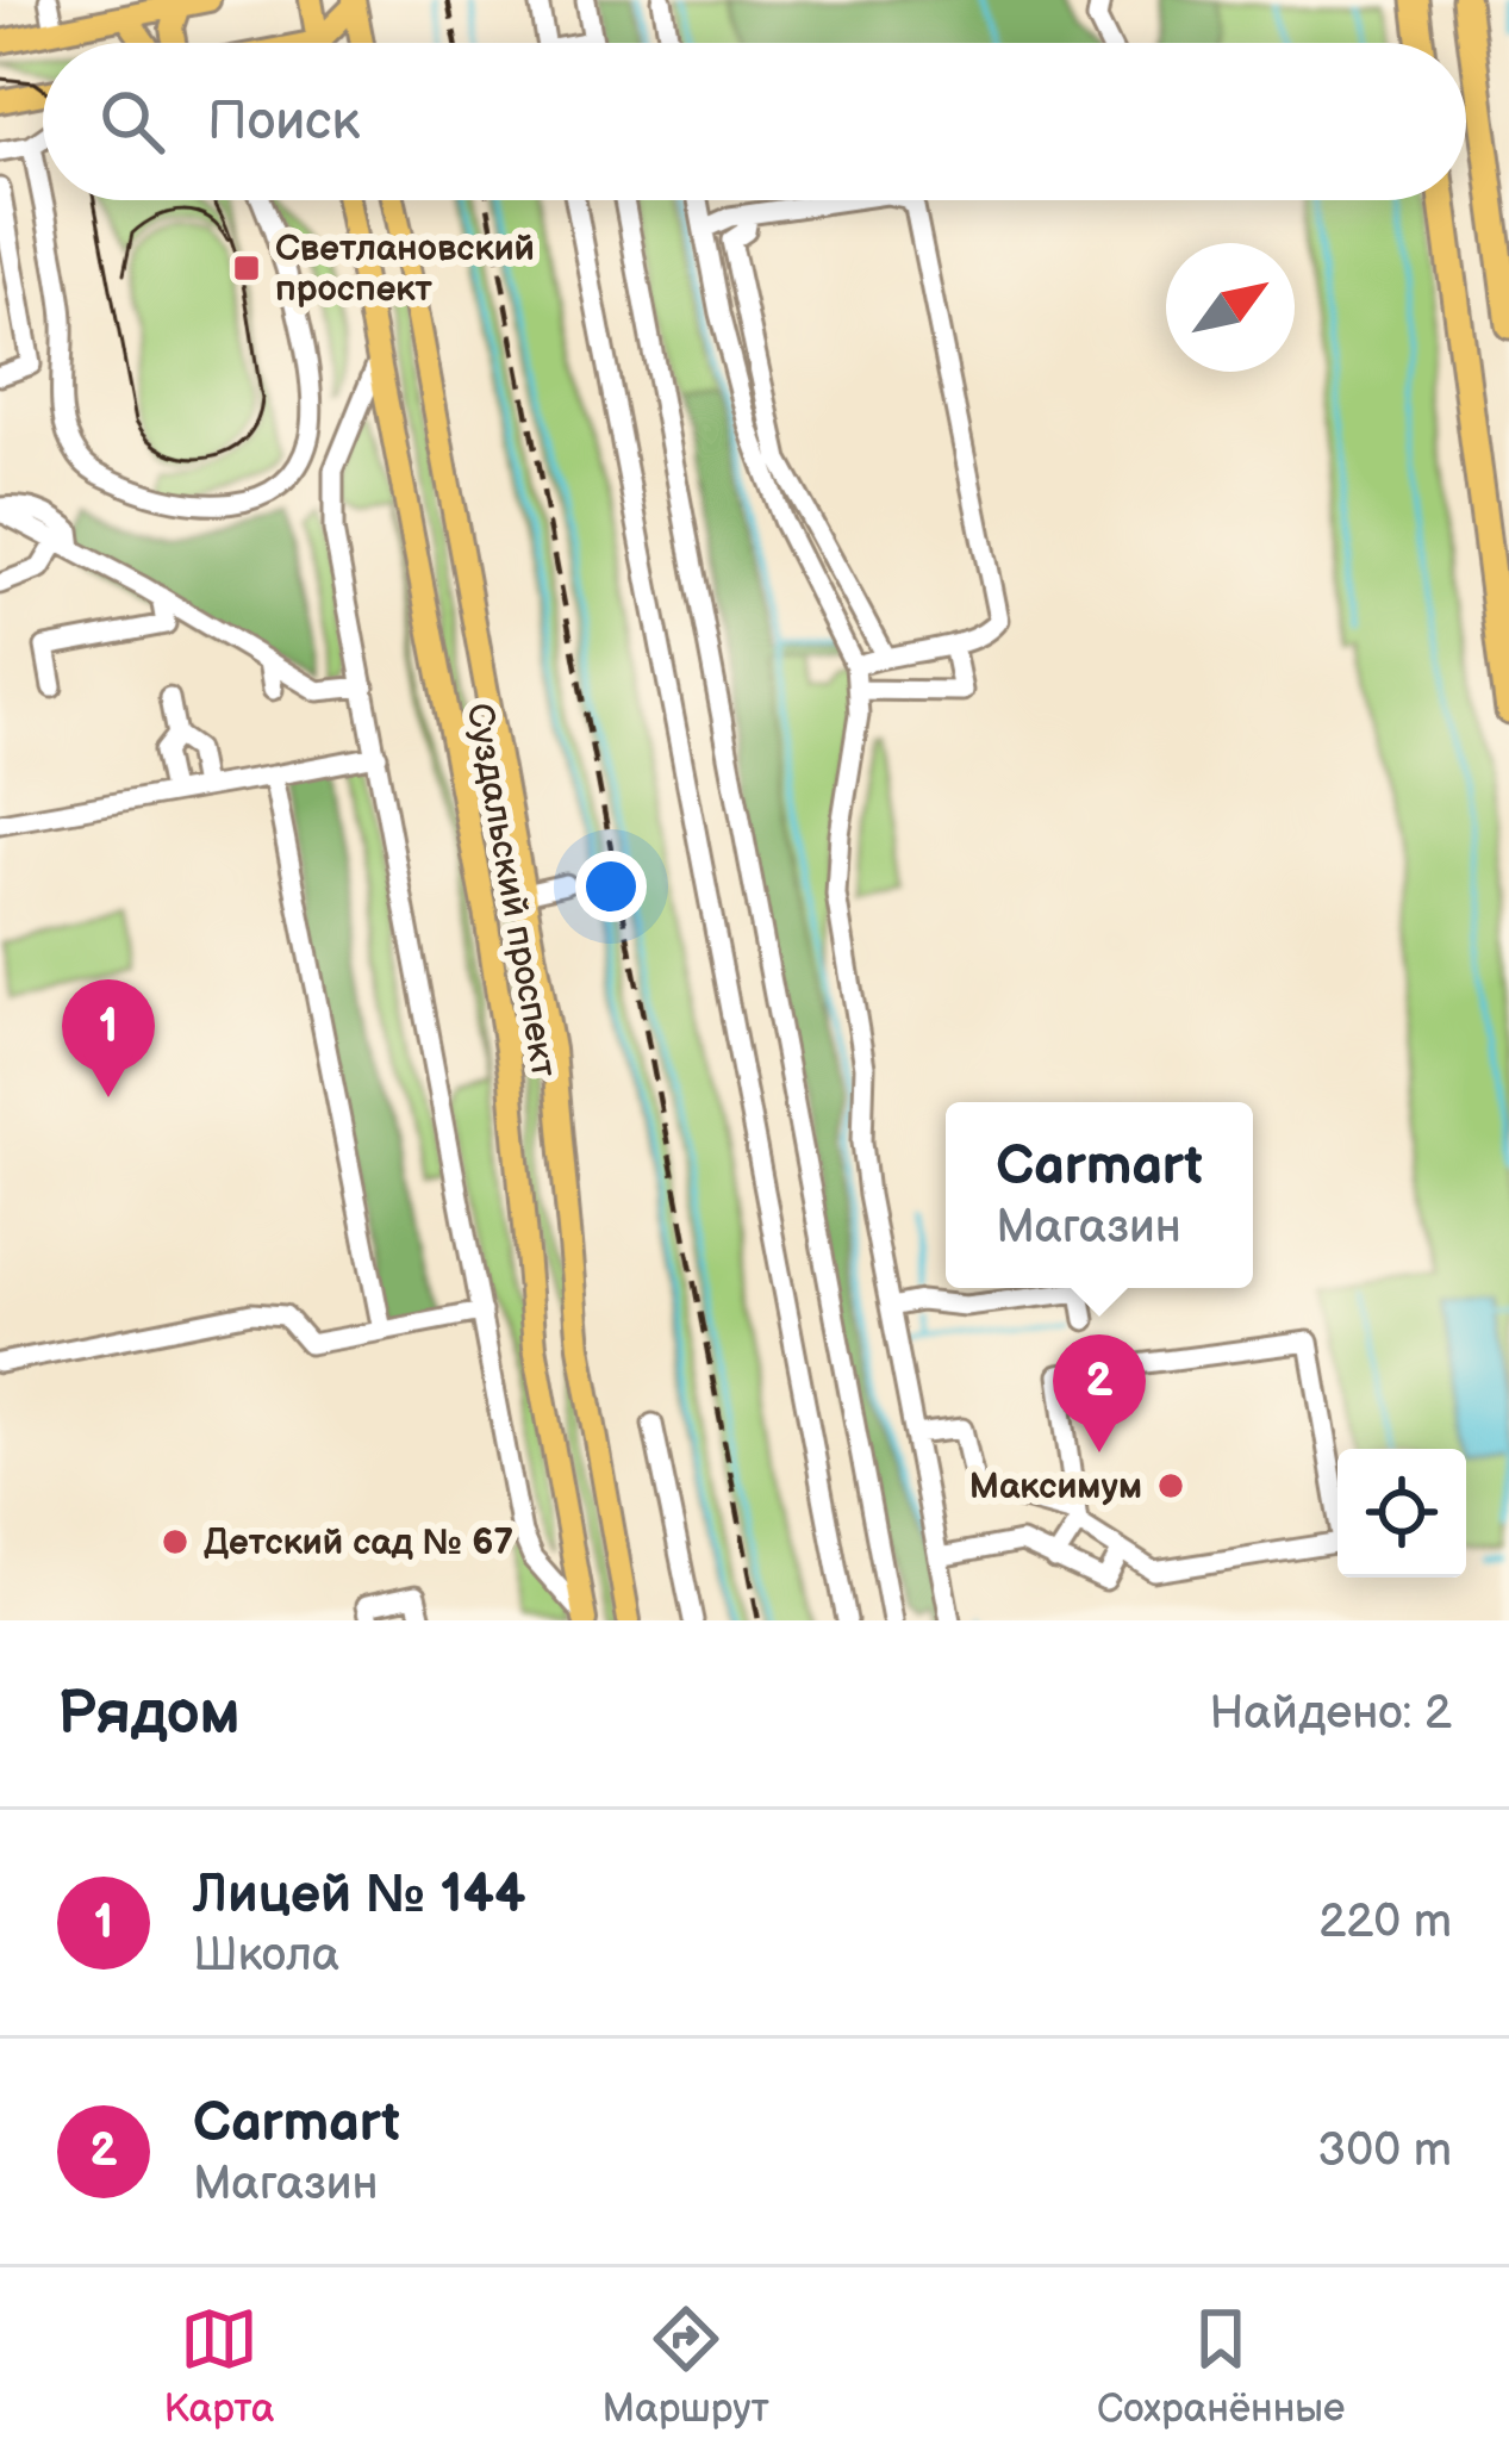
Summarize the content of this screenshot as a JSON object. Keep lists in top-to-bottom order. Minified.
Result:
{"streets":{"main road":["Суздальский проспект"]},"places":{"transit":["Светлановский проспект"],"other":["Максимум","Детский сад № 67"]},"north":"top right","page":{"search":"Поиск","pins":["1","2"],"popup":["Carmart","Магазин"],"heading":["Рядом","Найдено: 2"],"list":[{"mark":"1","name":"Лицей № 144","note":"Школа","value":"220 m"},{"mark":"2","name":"Carmart","note":"Магазин","value":"300 m"}],"nav":["Карта","Маршрут","Сохранённые"]}}
